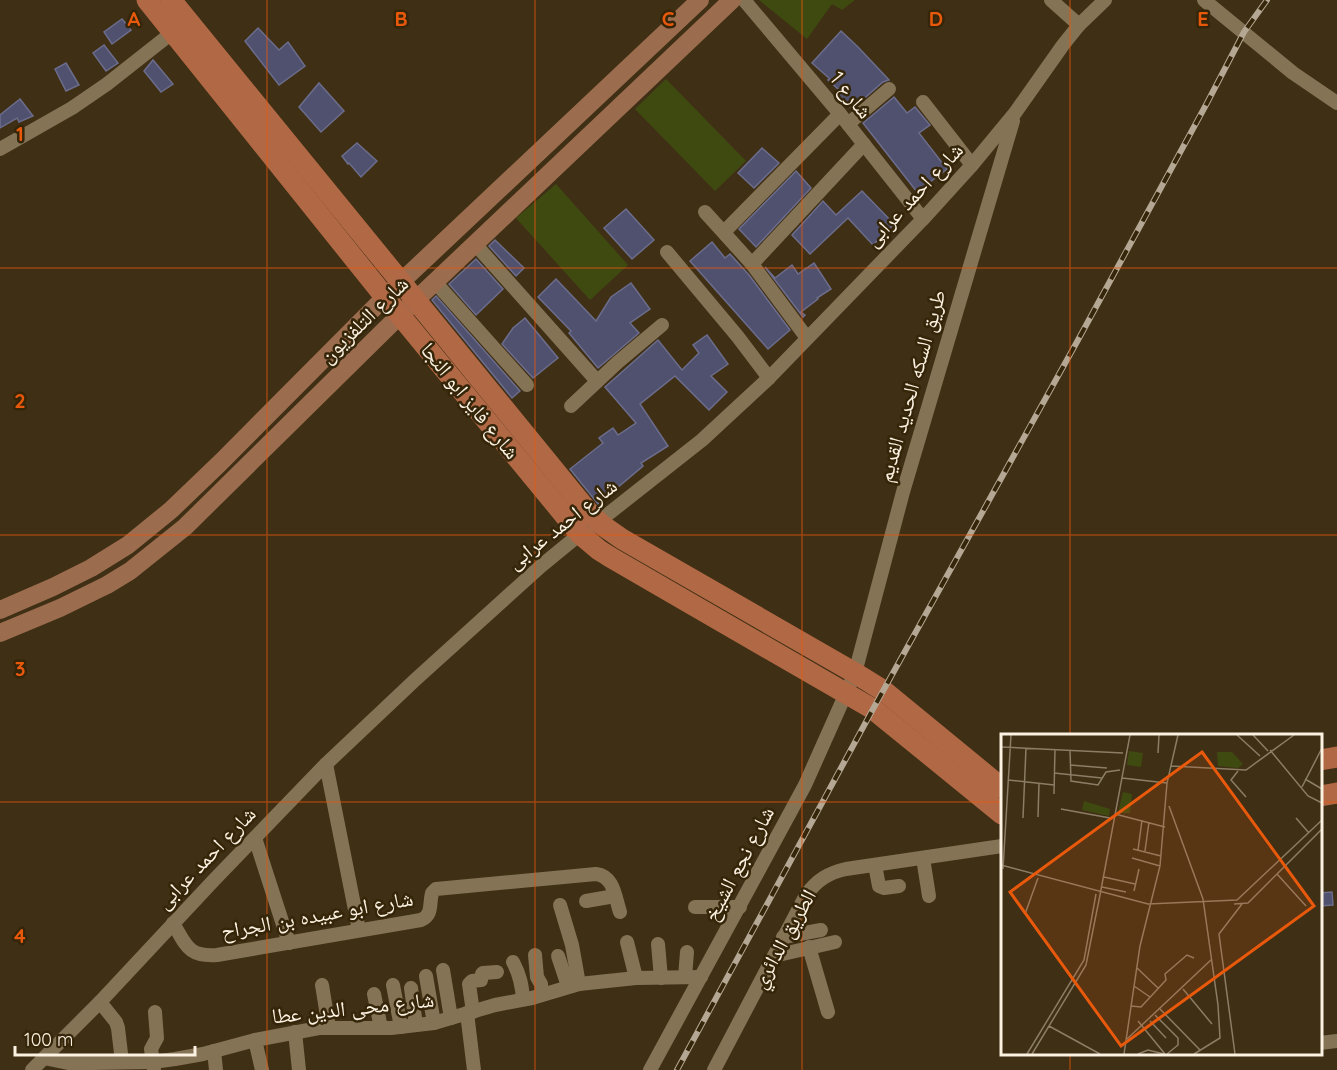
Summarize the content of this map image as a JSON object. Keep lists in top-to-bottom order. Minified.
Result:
{"streets":{"main road":["شارع فايز ابو النجا"],"street":["شارع 1","شارع احمد عرابى","شارع التلفزيون","طريق السكه الحديد القديم","شارع نجع الشيخ","شارع ابو عبيده بن الجراح","الطريق الدائري","شارع محى الدين عطا"]},"crossings":[["شارع 1","شارع احمد عرابى"],["شارع احمد عرابى","طريق السكه الحديد القديم"],["شارع احمد عرابى","شارع فايز ابو النجا"],["شارع احمد عرابى","شارع ابو عبيده بن الجراح"],["شارع احمد عرابى","شارع محى الدين عطا"],["شارع التلفزيون","شارع فايز ابو النجا"],["طريق السكه الحديد القديم","شارع فايز ابو النجا"],["طريق السكه الحديد القديم","شارع نجع الشيخ"],["شارع فايز ابو النجا","شارع نجع الشيخ"],["شارع نجع الشيخ","شارع محى الدين عطا"]],"scale_bar":"100 m","grid":{"columns":["A","B","C","D","E"],"rows":["1","2","3","4"]}}
